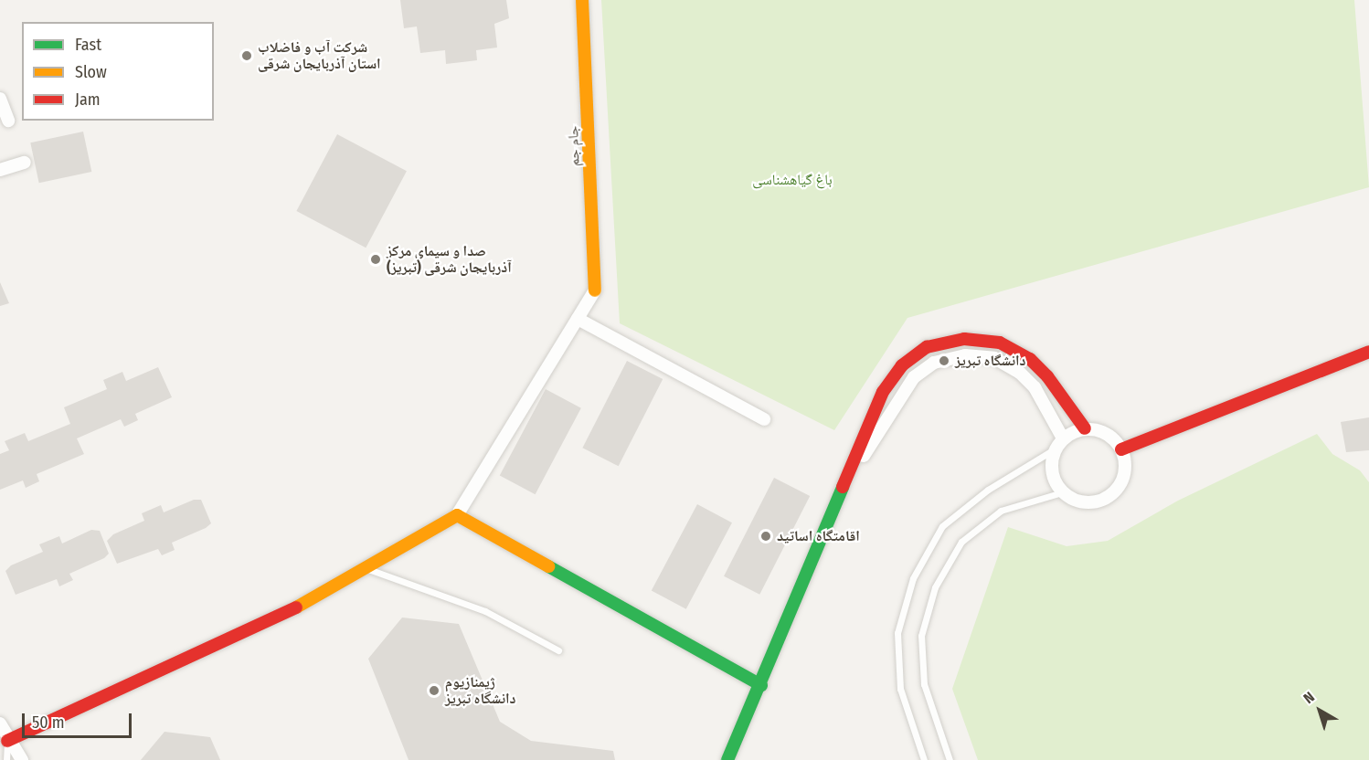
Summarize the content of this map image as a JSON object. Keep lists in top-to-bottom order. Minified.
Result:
{"streets":{"street":["جام جم"]},"parks":["باغ گیاهشناسی"],"places":["شرکت آب و فاضلاب استان آذربایجان شرقی","صدا و سیمای مرکز آذربایجان شرقی (تبریز)","دانشگاه تبریز","اقامتگاه اساتید","ژیمنازیوم دانشگاه تبریز"],"legend":["Fast","Slow","Jam"],"scale_bar":"50 m","north":"top left"}
